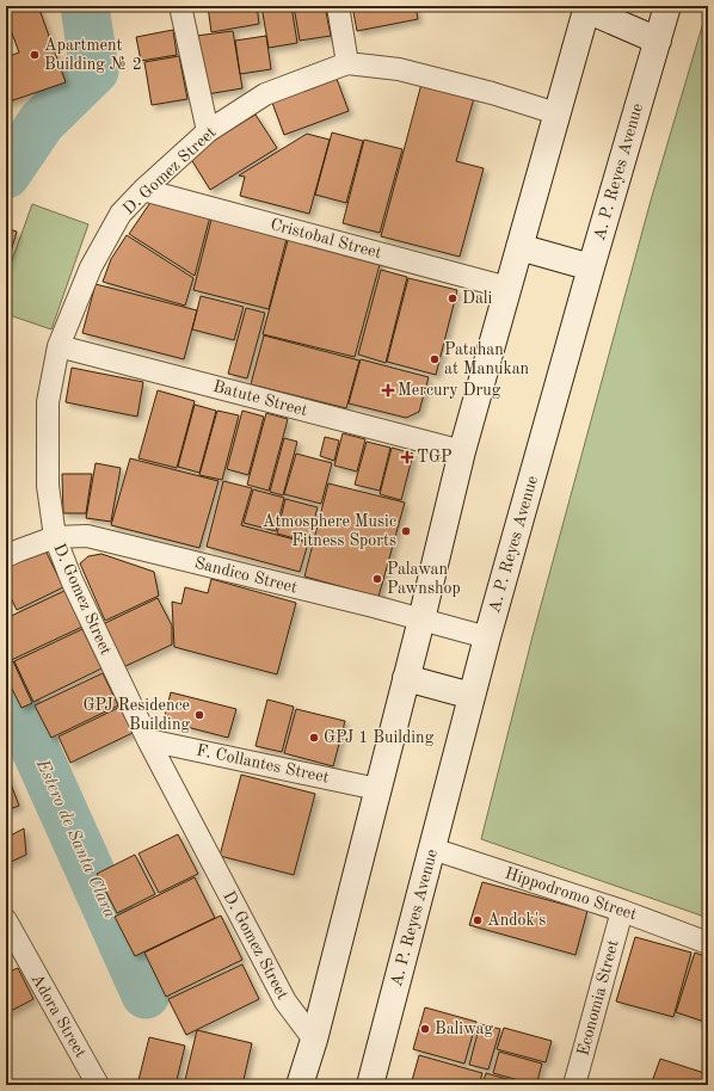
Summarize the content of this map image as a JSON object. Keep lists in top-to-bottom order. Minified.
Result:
{"streets":{"street":["D. Gomez Street","A. P. Reyes Avenue","Cristobal Street","Batute Street","Sandico Street","F. Collantes Street","Hippodromo Street","Economia Street","Adora Street"]},"crossings":[["D. Gomez Street","Cristobal Street"],["D. Gomez Street","Batute Street"],["D. Gomez Street","Sandico Street"],["D. Gomez Street","F. Collantes Street"],["A. P. Reyes Avenue","Sandico Street"],["A. P. Reyes Avenue","Hippodromo Street"],["Hippodromo Street","Economia Street"]],"water":["Estero de Santa Clara"],"places":{"other":["Apartment Building № 2","Dali","Patahan at Manukan","Atmosphere Music Fitness Sports","Palawan Pawnshop","GPJ Residence Building","GPJ 1 Building","Andok's","Baliwag"],"health":["Mercury Drug","TGP"]}}
